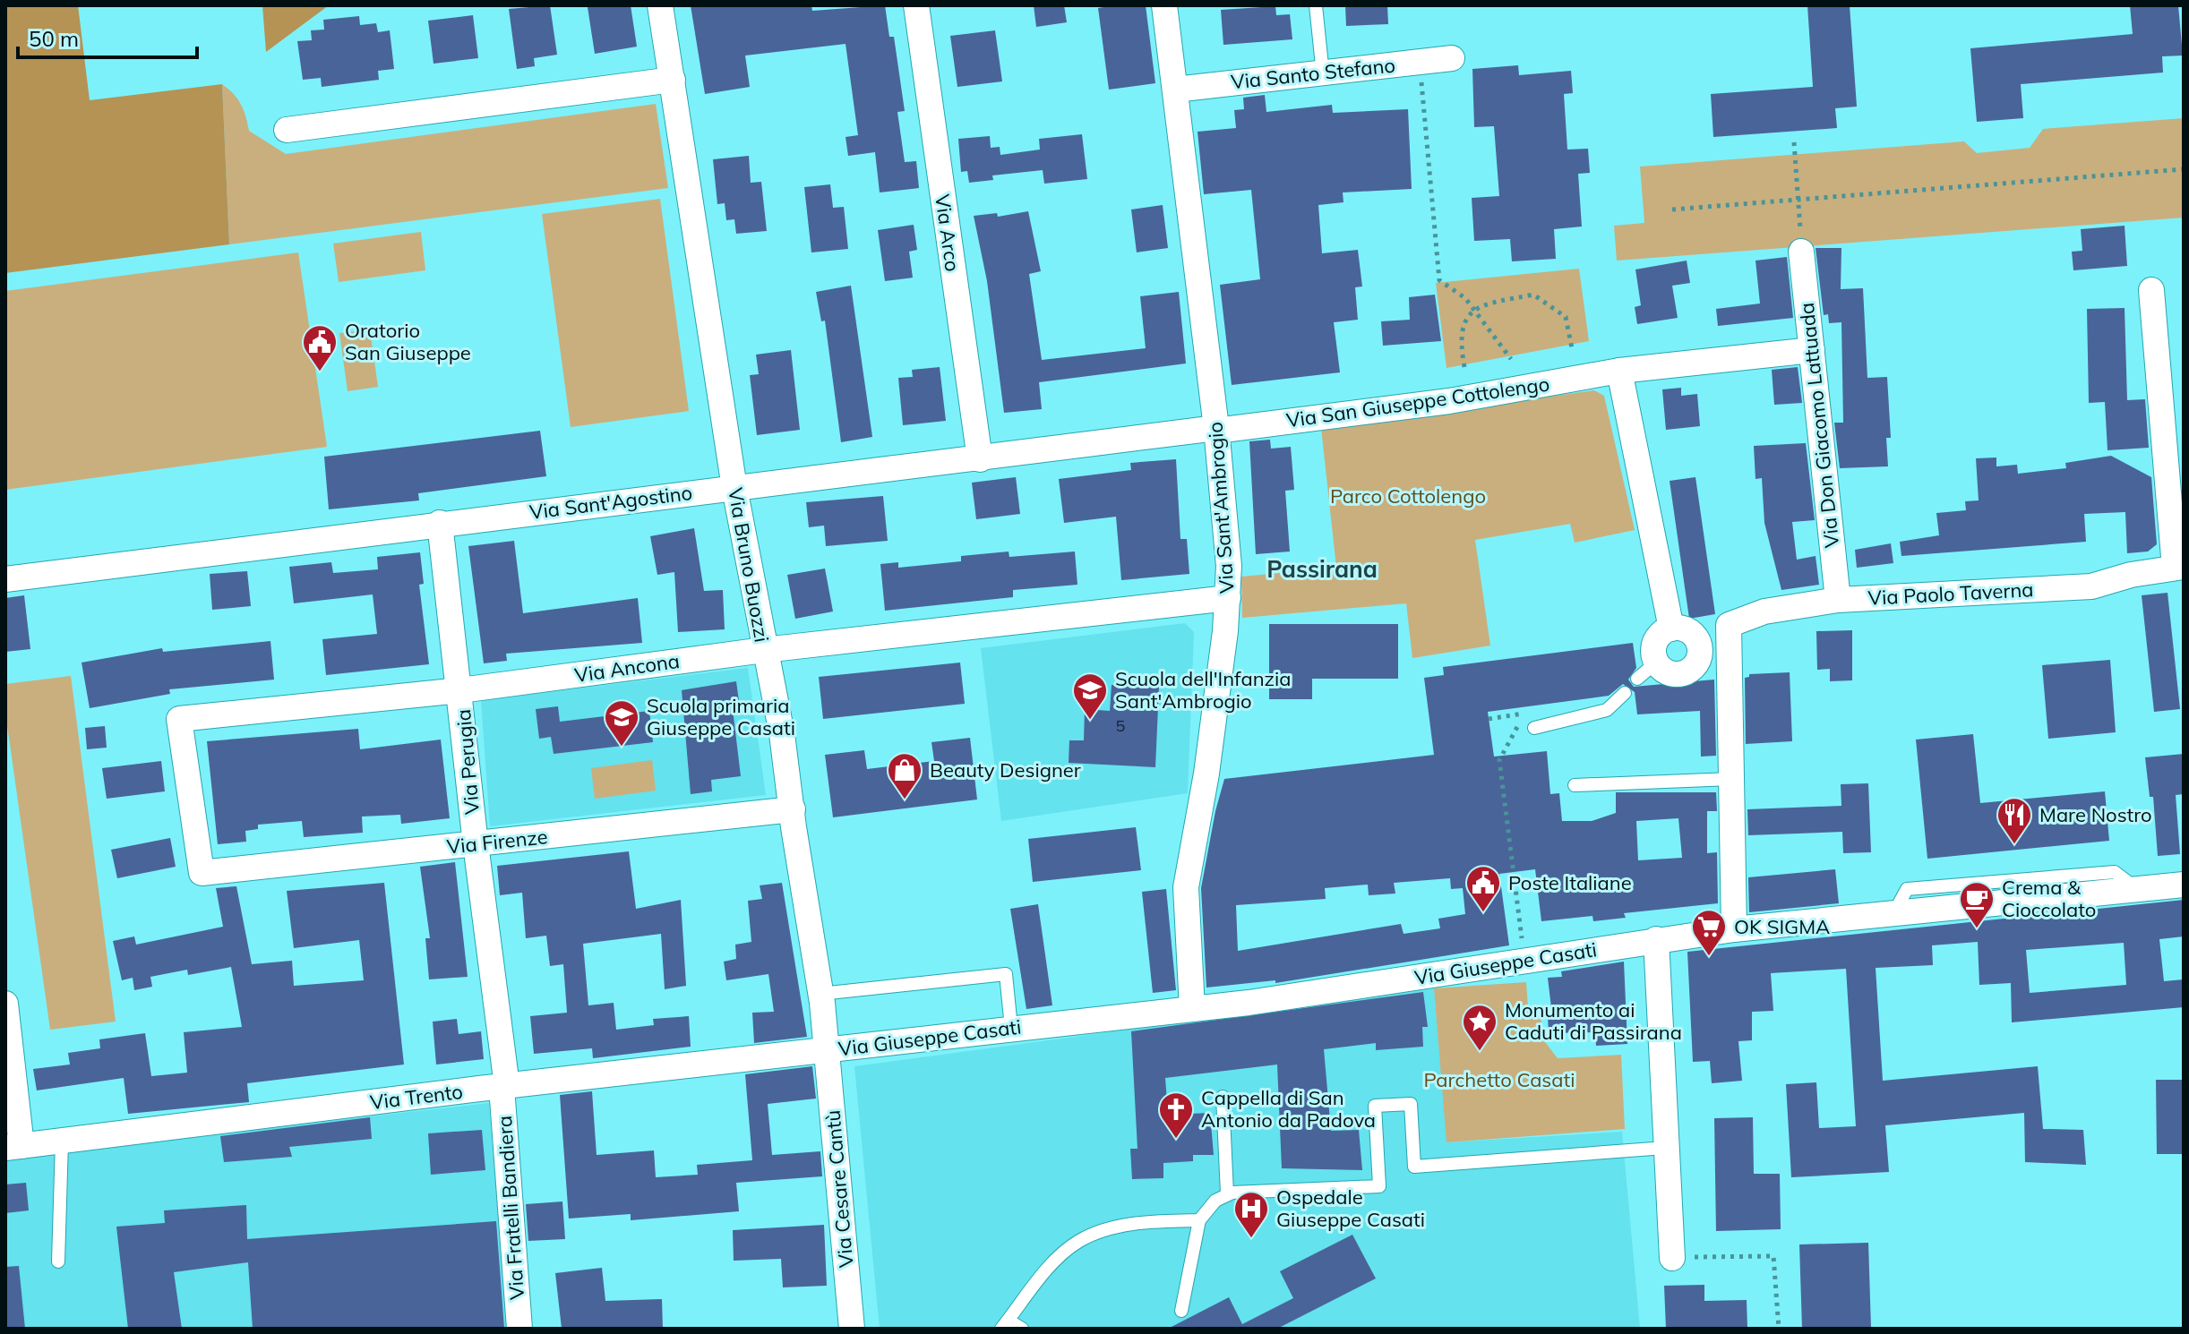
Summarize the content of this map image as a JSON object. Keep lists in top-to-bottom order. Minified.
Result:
{"streets":{"street":["Via Santo Stefano","Via Arco","Via San Giuseppe Cottolengo","Via Don Giacomo Lattuada","Via Sant'Agostino","Via Sant'Ambrogio","Via Bruno Buozzi","Via Paolo Taverna","Via Ancona","Via Perugia","Via Firenze","Via Giuseppe Casati","Via Trento","Via Cesare Cantù","Via Fratelli Bandiera"]},"crossings":[["Via Santo Stefano","Via Sant'Ambrogio"],["Via Arco","Via Sant'Agostino"],["Via San Giuseppe Cottolengo","Via Don Giacomo Lattuada"],["Via San Giuseppe Cottolengo","Via Sant'Agostino"],["Via San Giuseppe Cottolengo","Via Sant'Ambrogio"],["Via Don Giacomo Lattuada","Via Paolo Taverna"],["Via Sant'Agostino","Via Sant'Ambrogio"],["Via Sant'Agostino","Via Bruno Buozzi"],["Via Sant'Agostino","Via Perugia"],["Via Sant'Ambrogio","Via Ancona"],["Via Sant'Ambrogio","Via Giuseppe Casati"],["Via Bruno Buozzi","Via Ancona"],["Via Bruno Buozzi","Via Firenze"],["Via Bruno Buozzi","Via Giuseppe Casati"],["Via Bruno Buozzi","Via Trento"],["Via Bruno Buozzi","Via Cesare Cantù"],["Via Ancona","Via Perugia"],["Via Ancona","Via Firenze"],["Via Perugia","Via Firenze"],["Via Perugia","Via Trento"],["Via Perugia","Via Fratelli Bandiera"],["Via Giuseppe Casati","Via Trento"],["Via Giuseppe Casati","Via Cesare Cantù"],["Via Trento","Via Cesare Cantù"],["Via Trento","Via Fratelli Bandiera"]],"districts":["Passirana"],"parks":["Parco Cottolengo","Parchetto Casati"],"places":{"public building":["Oratorio San Giuseppe","Poste Italiane"],"school or university":["Scuola dell'Infanzia Sant'Ambrogio","Scuola primaria Giuseppe Casati"],"shop":["Beauty Designer"],"restaurant":["Mare Nostro"],"cafe":["Crema & Cioccolato"],"supermarket":["OK SIGMA"],"place":["Monumento ai Caduti di Passirana"],"church":["Cappella di San Antonio da Padova"],"hospital":["Ospedale Giuseppe Casati"]},"house_numbers":["5"],"scale_bar":"50 m"}
